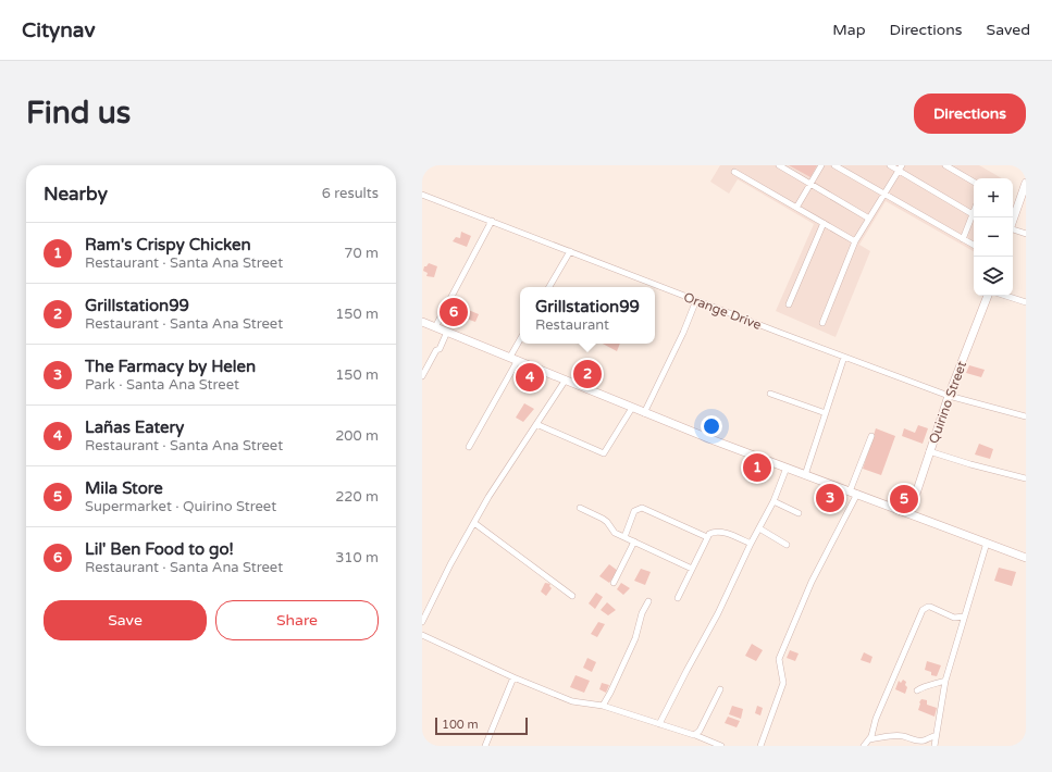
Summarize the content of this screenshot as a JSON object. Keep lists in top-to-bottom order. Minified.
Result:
{"streets":{"main road":["Quirino Street"],"street":["Orange Drive"]},"crossings":[["Orange Drive","Quirino Street"]],"scale_bar":"100 m","page":{"header":"Citynav","nav":["Map","Directions","Saved"],"buttons":["Directions",["Save","Share"]],"title":"Find us","heading":["Nearby","6 results"],"map_buttons":["+","−"],"list":[{"mark":"1","name":"Ram's Crispy Chicken","note":"Restaurant · Santa Ana Street","value":"70 m"},{"mark":"2","name":"Grillstation99","note":"Restaurant · Santa Ana Street","value":"150 m"},{"mark":"3","name":"The Farmacy by Helen","note":"Park · Santa Ana Street","value":"150 m"},{"mark":"4","name":"Lañas Eatery","note":"Restaurant · Santa Ana Street","value":"200 m"},{"mark":"5","name":"Mila Store","note":"Supermarket · Quirino Street","value":"220 m"},{"mark":"6","name":"Lil' Ben Food to go!","note":"Restaurant · Santa Ana Street","value":"310 m"}],"popup":["Grillstation99","Restaurant"],"pins":["6","2","4","1","3","5"],"scale":"100 m"}}
